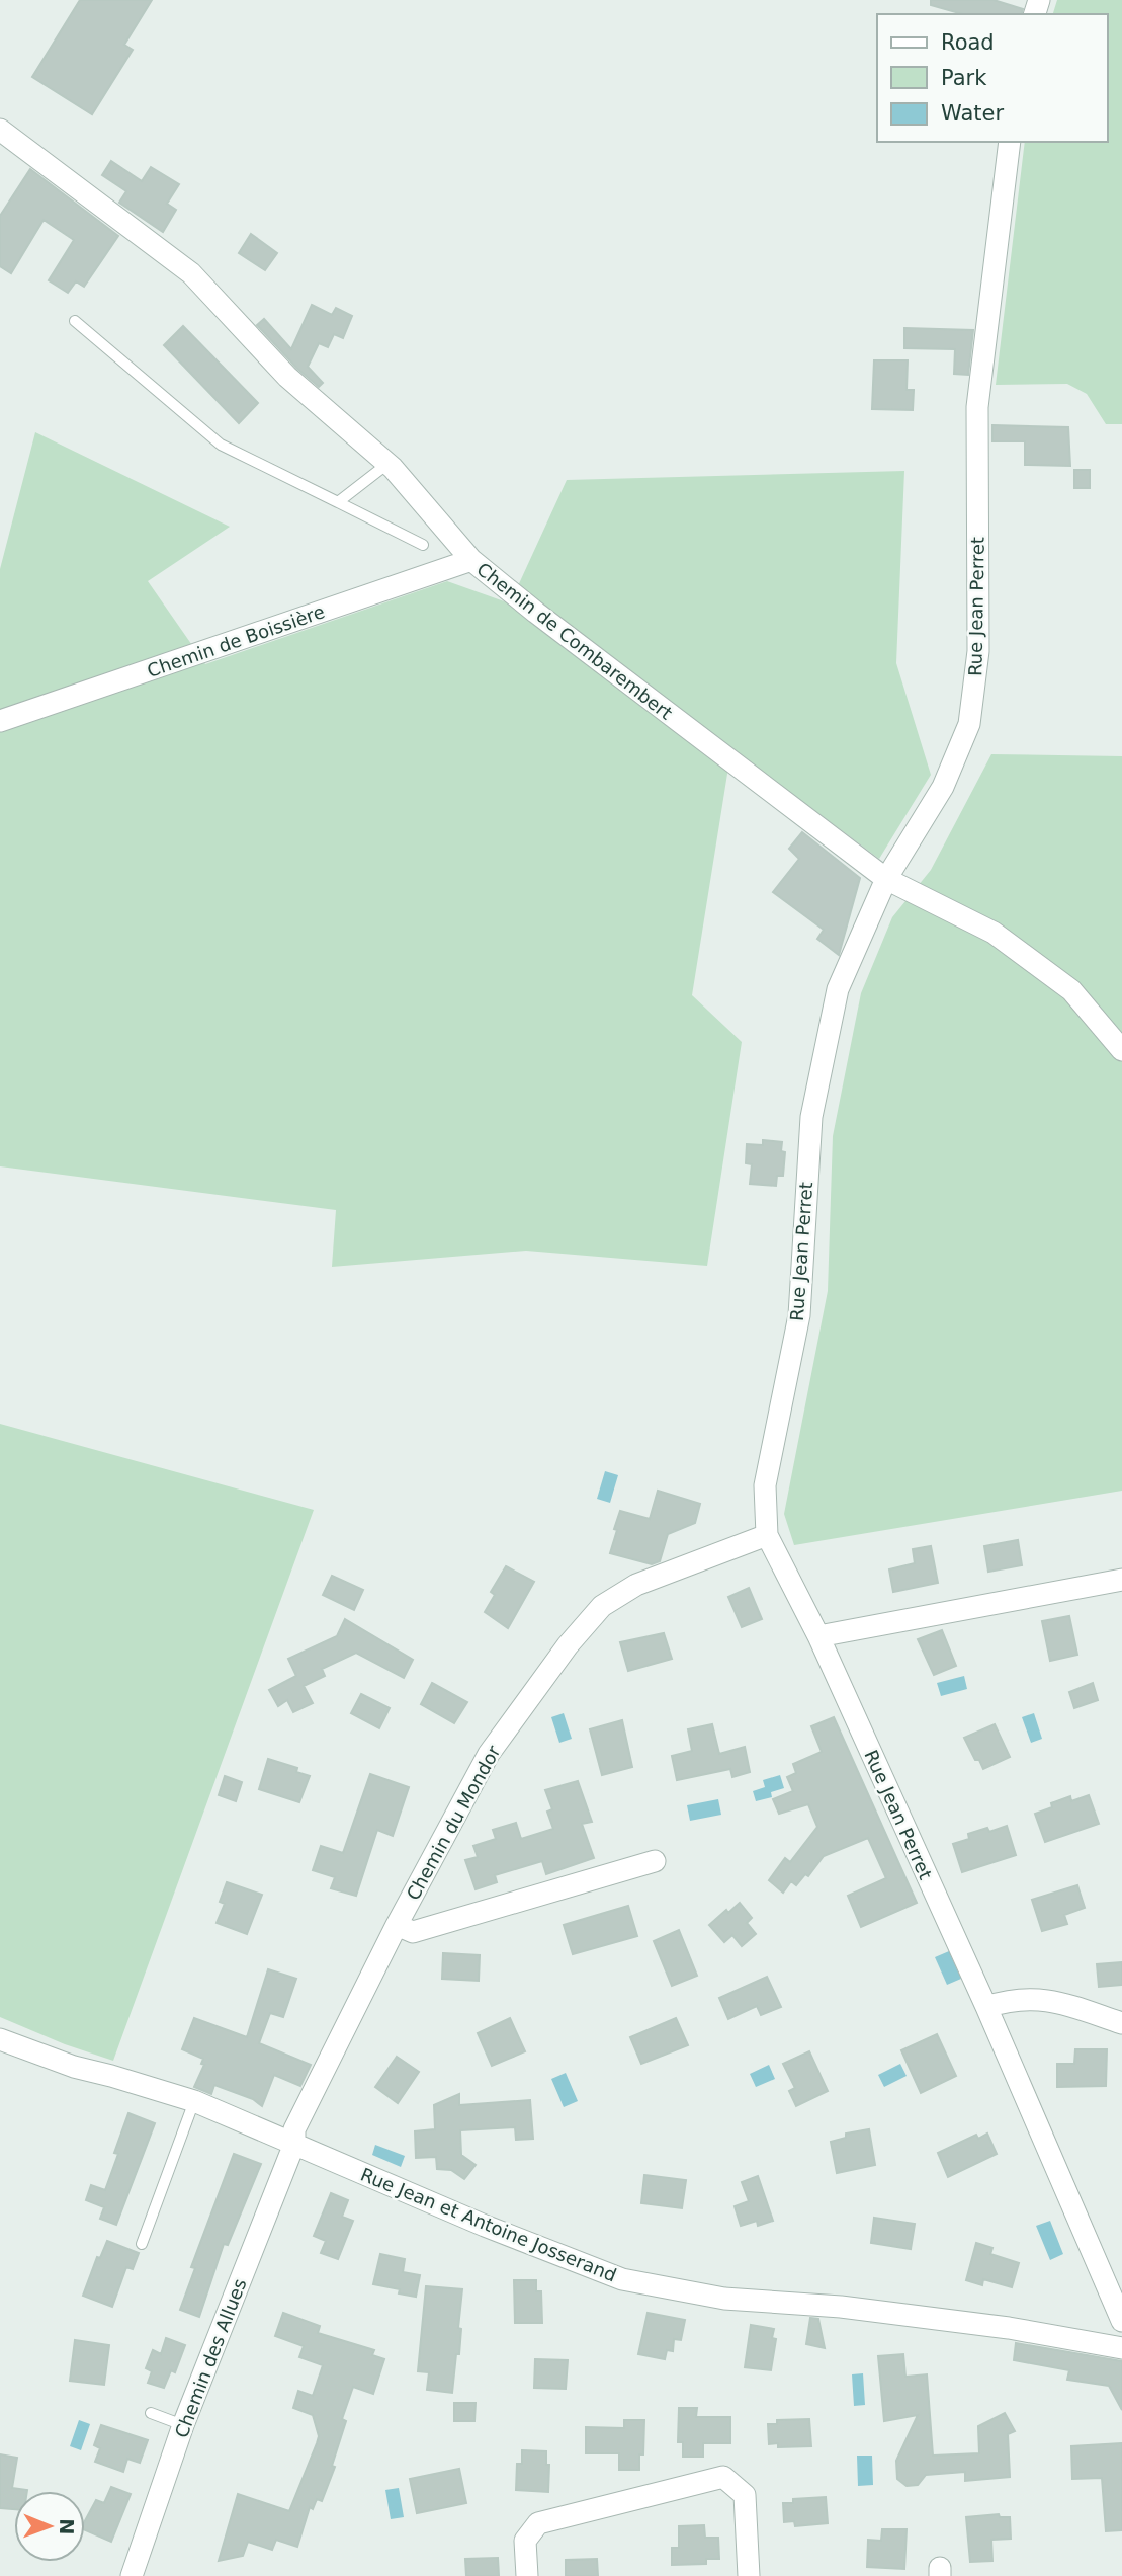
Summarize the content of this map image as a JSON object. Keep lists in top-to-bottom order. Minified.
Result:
{"streets":{"street":["Rue Jean Perret","Chemin de Boissière","Chemin de Combarembert","Chemin du Mondor","Rue Jean et Antoine Josserand","Chemin des Allues"]},"crossings":[["Rue Jean Perret","Chemin de Combarembert"],["Rue Jean Perret","Chemin du Mondor"],["Chemin de Boissière","Chemin de Combarembert"],["Chemin du Mondor","Rue Jean et Antoine Josserand"],["Chemin du Mondor","Chemin des Allues"],["Rue Jean et Antoine Josserand","Chemin des Allues"]],"legend":["Road","Park","Water"],"north":"right"}
